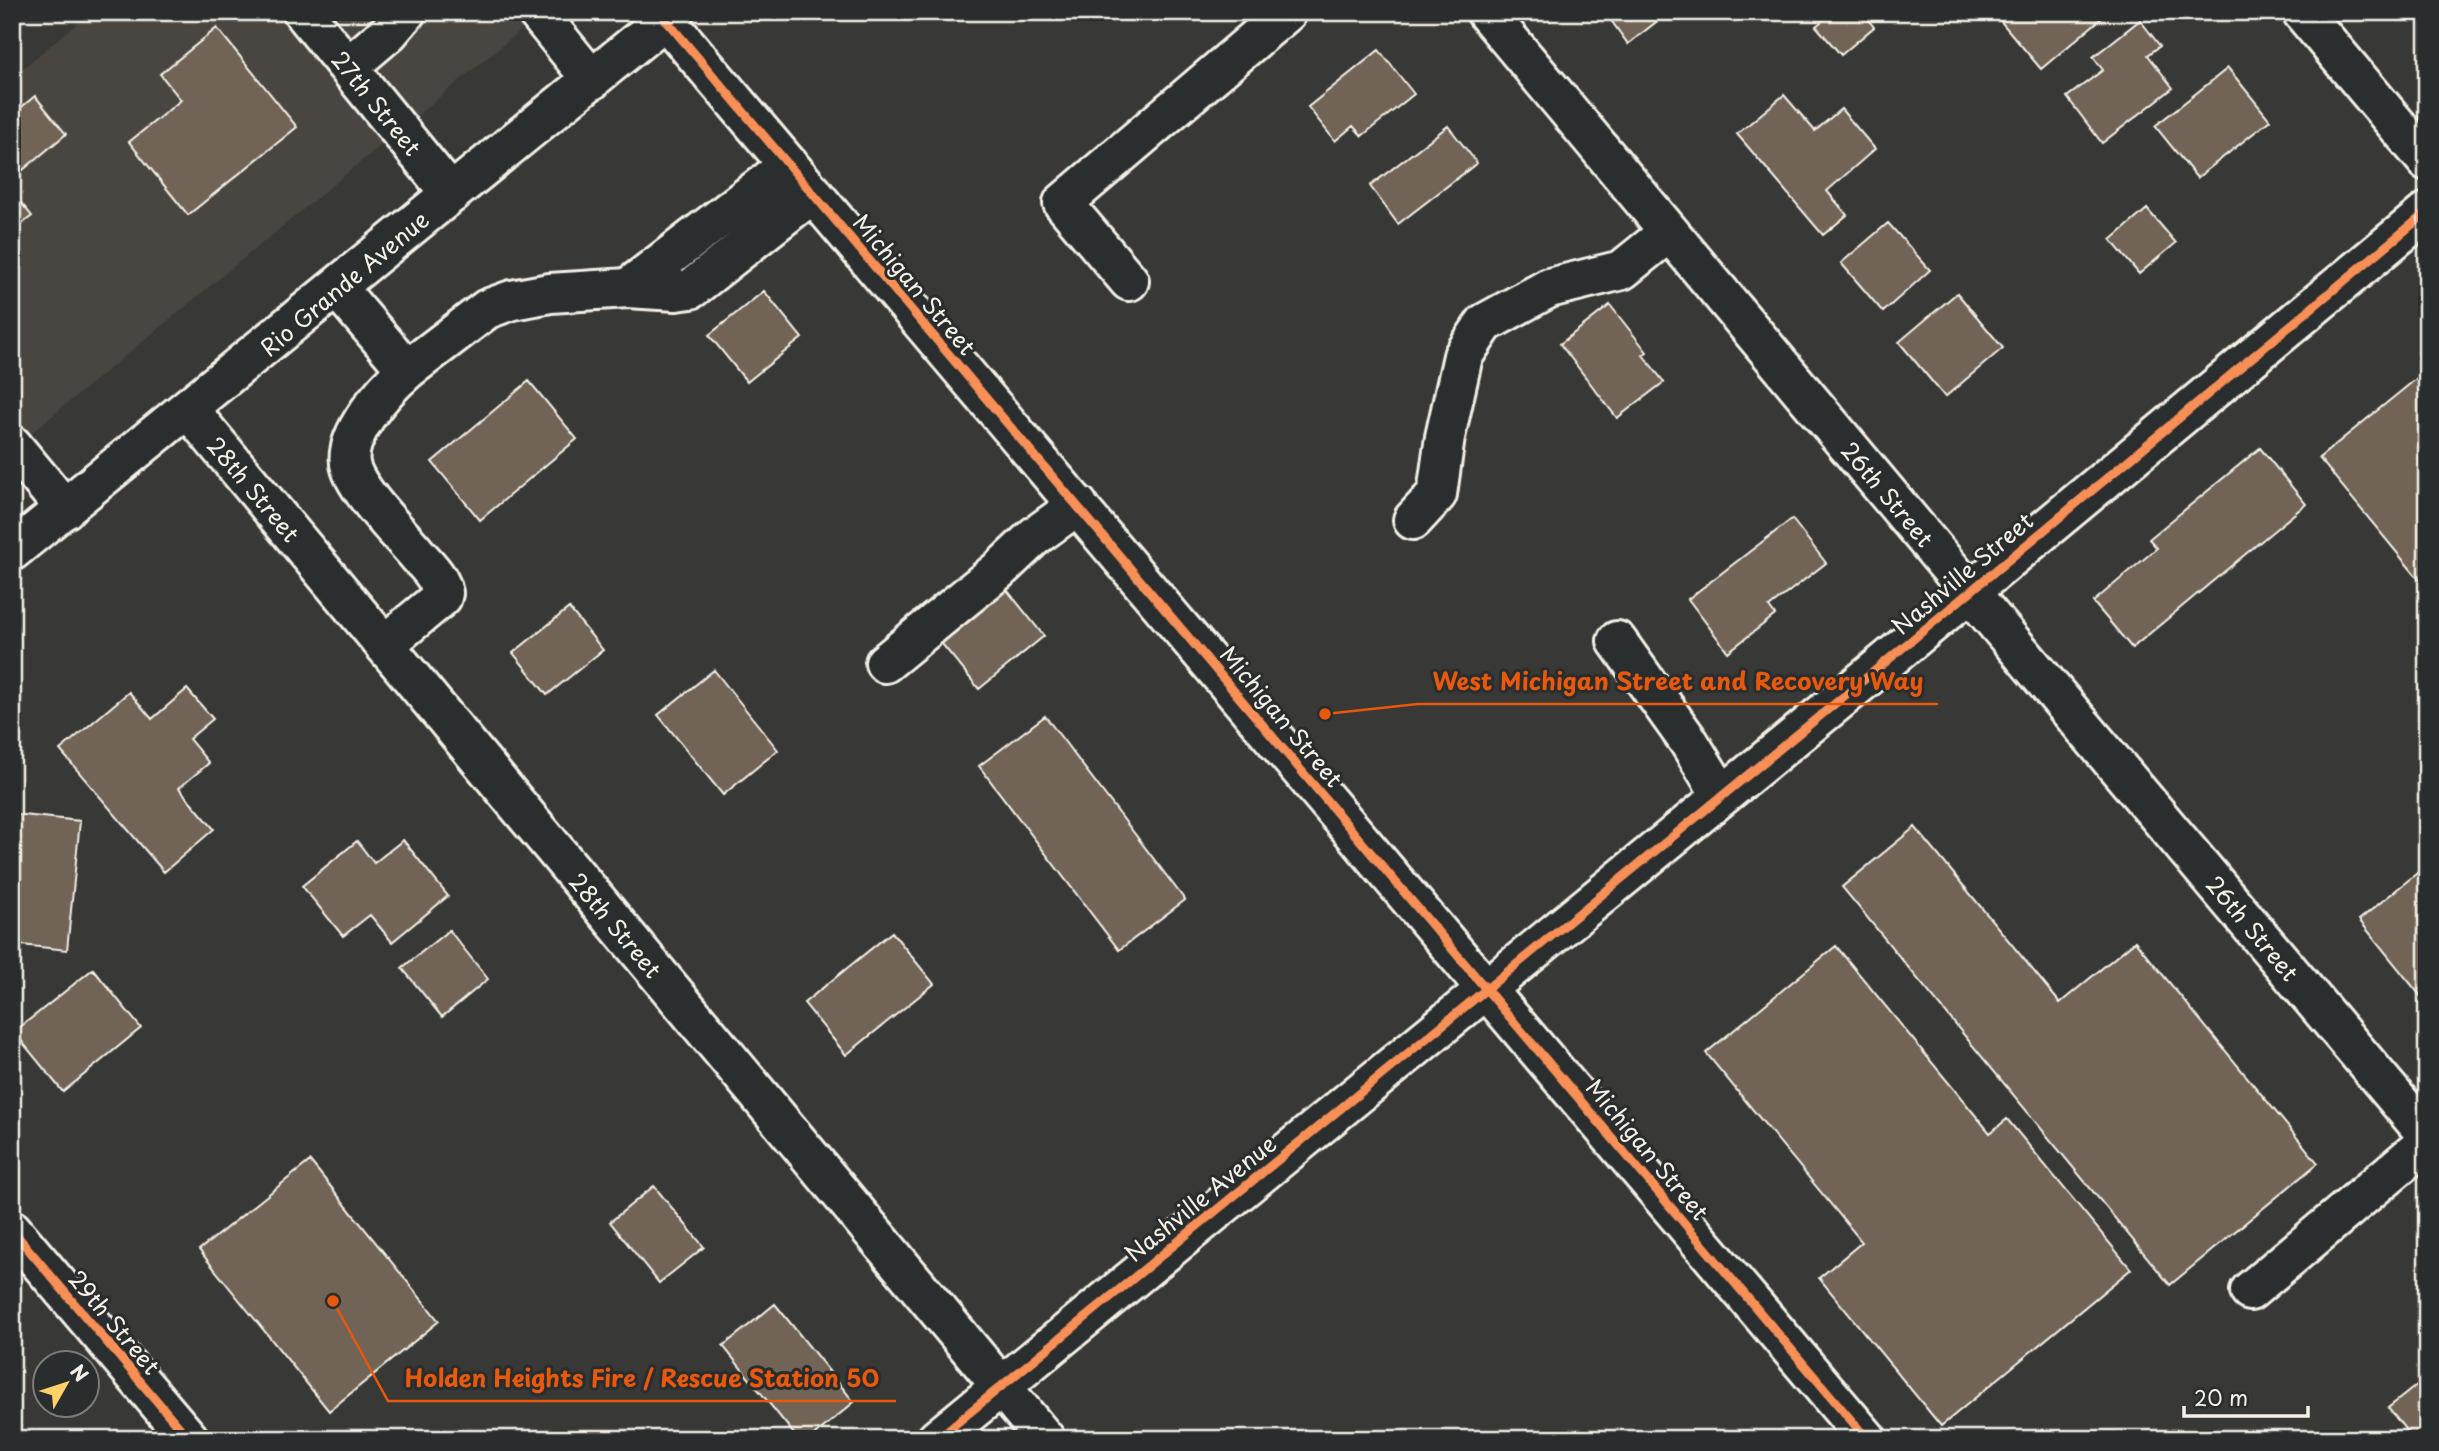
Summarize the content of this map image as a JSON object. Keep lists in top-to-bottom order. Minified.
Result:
{"streets":{"street":["27th Street","Rio Grande Avenue","Michigan Street","28th Street","26th Street","Nashville Street","Nashville Avenue","29th Street"]},"crossings":[["27th Street","Rio Grande Avenue"],["Rio Grande Avenue","Michigan Street"],["Rio Grande Avenue","28th Street"],["Michigan Street","Nashville Street"],["Michigan Street","Nashville Avenue"],["28th Street","Nashville Avenue"],["26th Street","Nashville Street"],["Nashville Street","Nashville Avenue"]],"places":["West Michigan Street and Recovery Way","Holden Heights Fire / Rescue Station 50"],"scale_bar":"20 m","north":"top right"}
